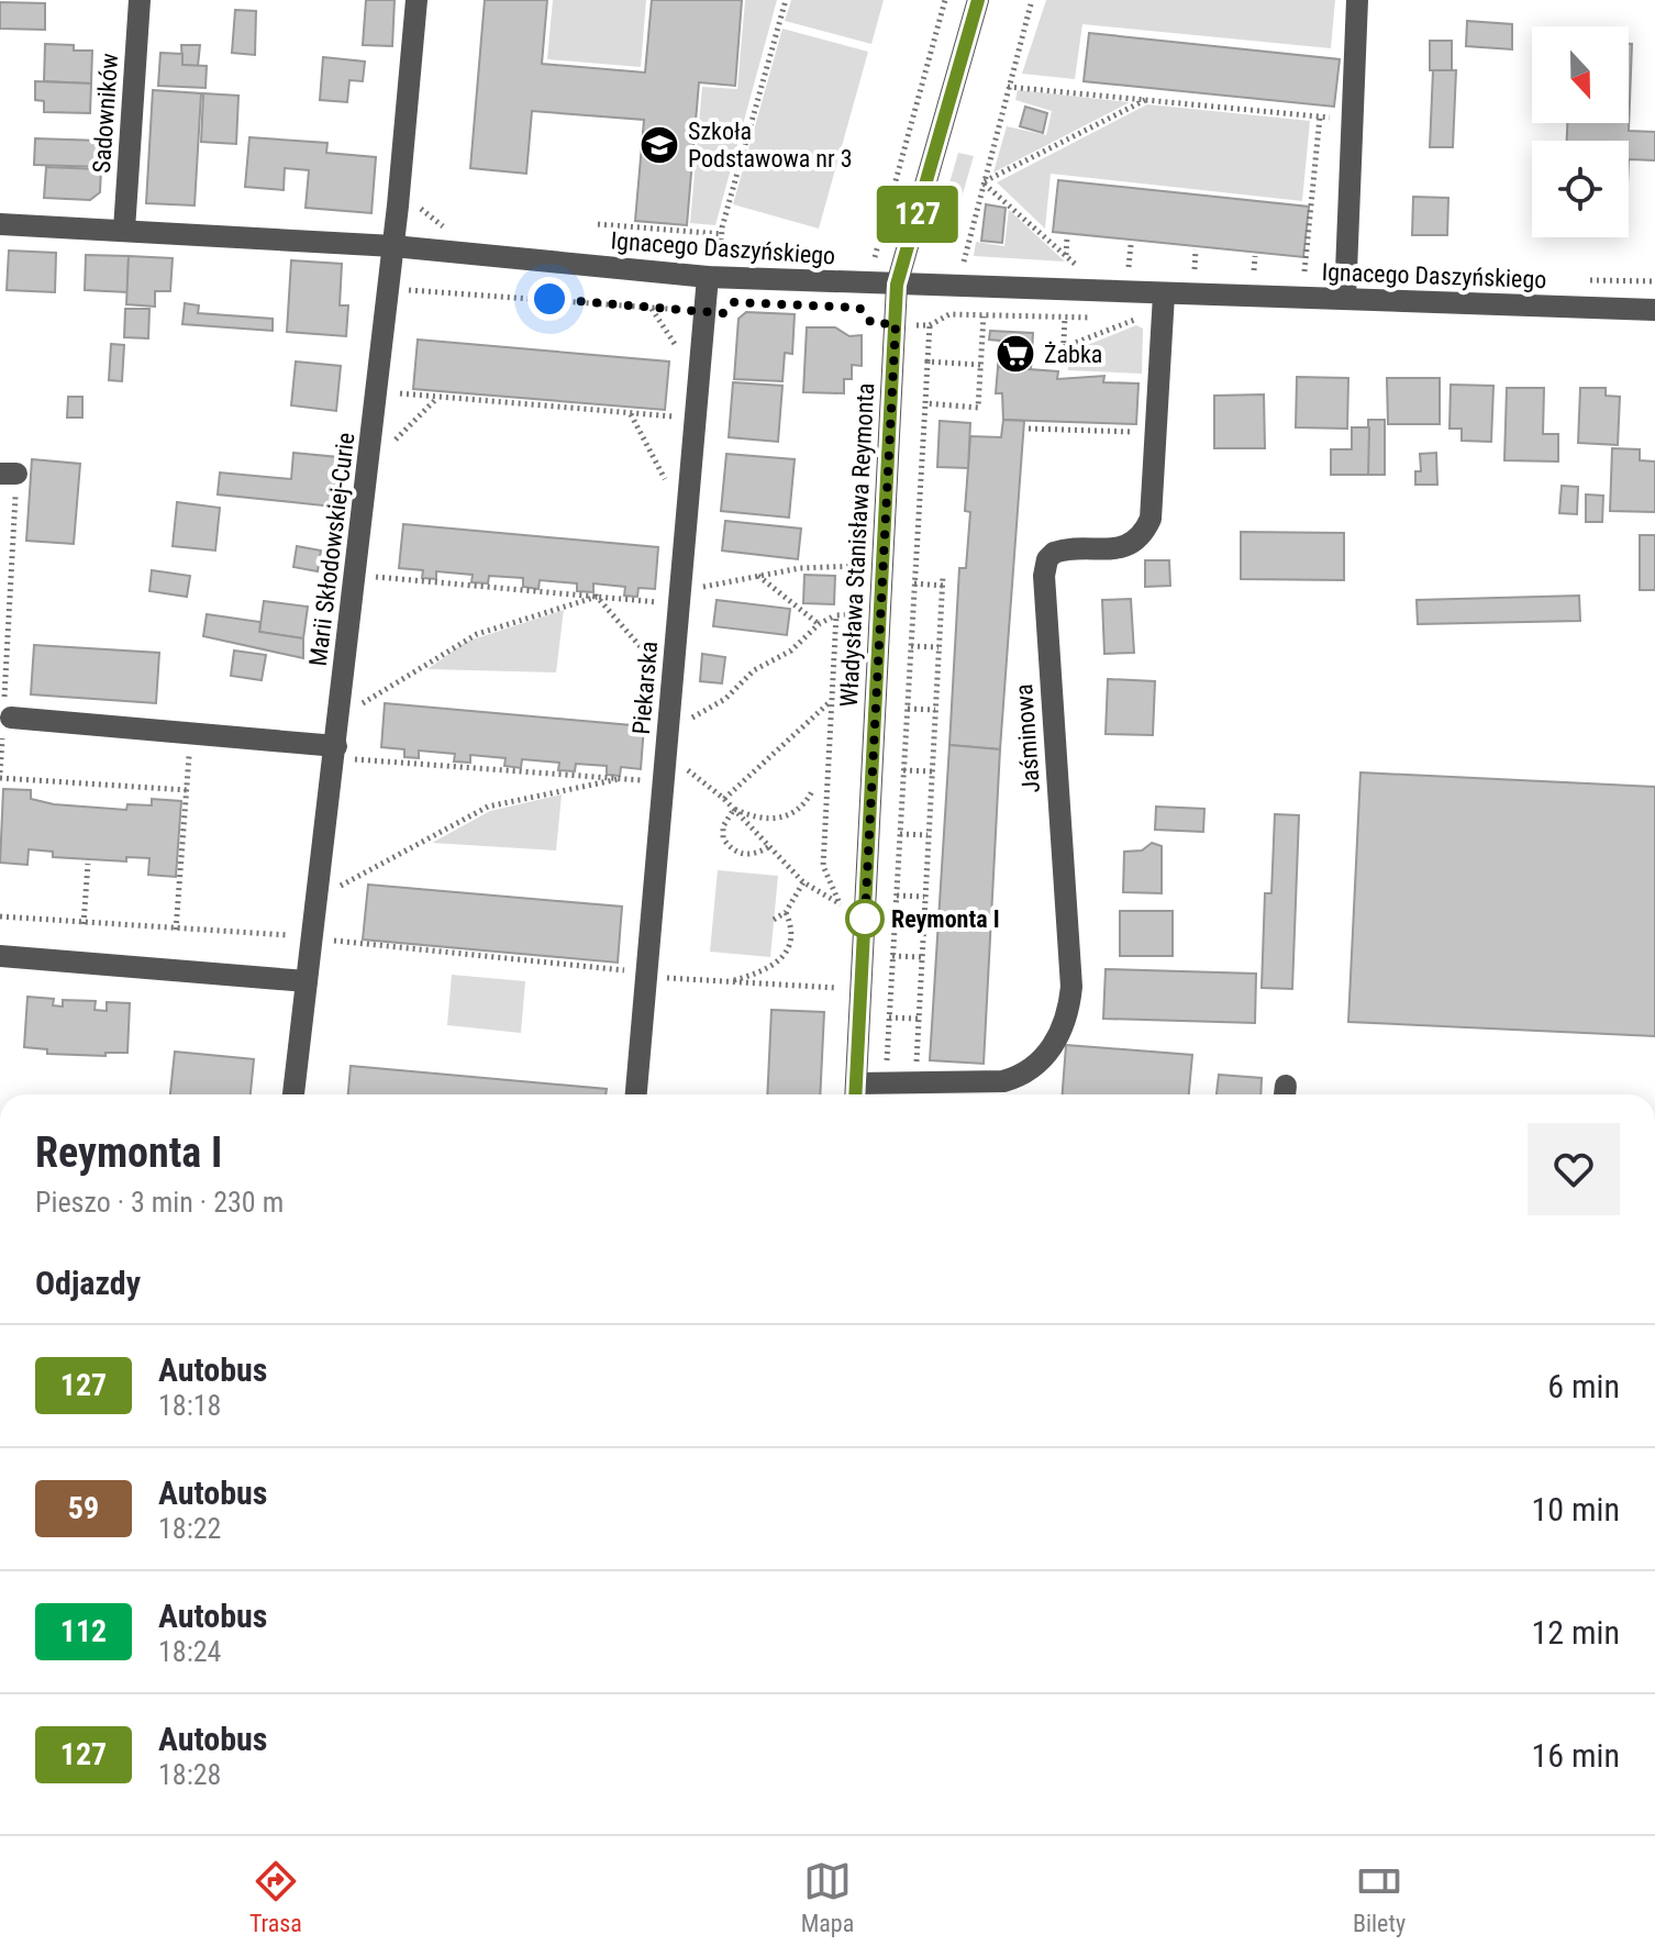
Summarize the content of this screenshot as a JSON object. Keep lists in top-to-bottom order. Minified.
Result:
{"streets":{"street":["Sadowników","Ignacego Daszyńskiego","Władysława Stanisława Reymonta","Marii Skłodowskiej-Curie","Piekarska","Jaśminowa"]},"crossings":[["Sadowników","Ignacego Daszyńskiego"],["Ignacego Daszyńskiego","Władysława Stanisława Reymonta"],["Ignacego Daszyńskiego","Marii Skłodowskiej-Curie"],["Ignacego Daszyńskiego","Piekarska"],["Ignacego Daszyńskiego","Jaśminowa"],["Władysława Stanisława Reymonta","Jaśminowa"]],"places":{"school or university":["Szkoła Podstawowa nr 3"],"supermarket":["Żabka"],"other":["Reymonta I"]},"lines":["bus line 127"],"north":"bottom","page":{"on_map":"127","heading":[["Reymonta I","Pieszo · 3 min · 230 m"],"Odjazdy"],"list":[{"mark":"127","name":"Autobus","note":"18:18","value":"6 min"},{"mark":"59","name":"Autobus","note":"18:22","value":"10 min"},{"mark":"112","name":"Autobus","note":"18:24","value":"12 min"},{"mark":"127","name":"Autobus","note":"18:28","value":"16 min"}],"tabs":["Trasa","Mapa","Bilety"]}}
